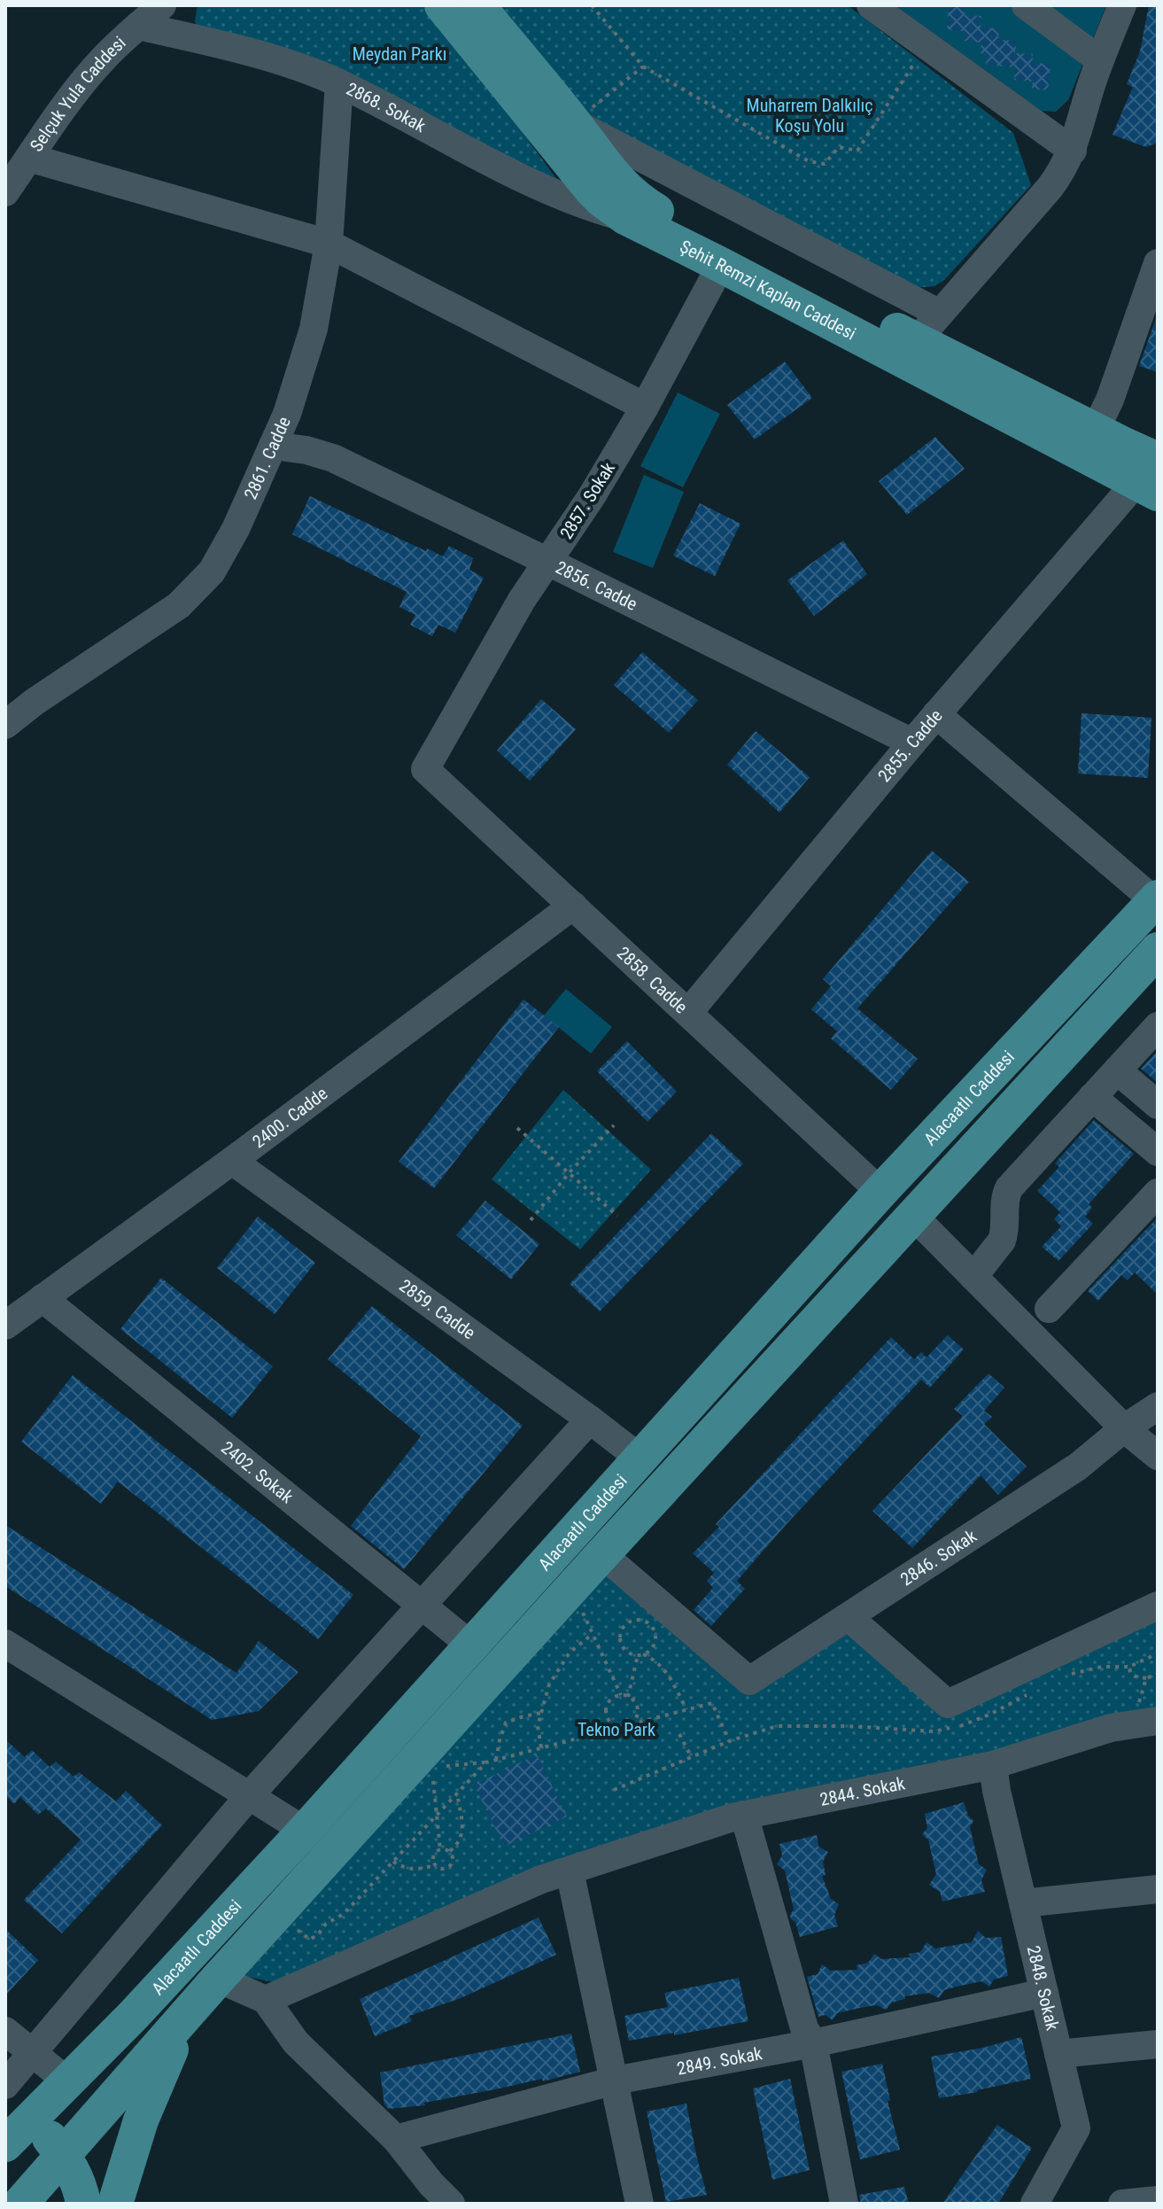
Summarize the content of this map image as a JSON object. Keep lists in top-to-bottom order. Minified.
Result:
{"streets":{"main road":["Şehit Remzi Kaplan Caddesi","Alacaatlı Caddesi"],"street":["Selçuk Yula Caddesi","2868. Sokak","2861. Cadde","2857. Sokak","2856. Cadde","2855. Cadde","2858. Cadde","2400. Cadde","2859. Cadde","2402. Sokak","2846. Sokak","2844. Sokak","2848. Sokak","2849. Sokak"]},"crossings":[["Selçuk Yula Caddesi","2868. Sokak"],["2868. Sokak","Şehit Remzi Kaplan Caddesi"],["2868. Sokak","2861. Cadde"],["Şehit Remzi Kaplan Caddesi","2857. Sokak"],["Şehit Remzi Kaplan Caddesi","2855. Cadde"],["2861. Cadde","2856. Cadde"],["2857. Sokak","2856. Cadde"],["2857. Sokak","2858. Cadde"],["2856. Cadde","2855. Cadde"],["2855. Cadde","2858. Cadde"],["2858. Cadde","Alacaatlı Caddesi"],["2858. Cadde","2400. Cadde"],["Alacaatlı Caddesi","2859. Cadde"],["Alacaatlı Caddesi","2402. Sokak"],["Alacaatlı Caddesi","2846. Sokak"],["2400. Cadde","2859. Cadde"],["2400. Cadde","2402. Sokak"],["2844. Sokak","2848. Sokak"],["2848. Sokak","2849. Sokak"]],"parks":["Meydan Parkı","Muharrem Dalkılıç Koşu Yolu","Tekno Park"]}
